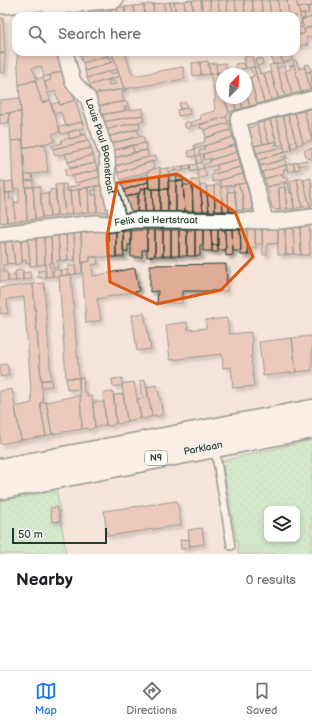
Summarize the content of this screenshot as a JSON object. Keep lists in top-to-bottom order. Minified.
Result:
{"streets":{"main road":["Parklaan","N9"],"street":["Louis Paul Boonstraat","Felix de Hertstraat"]},"crossings":[["Louis Paul Boonstraat","Felix de Hertstraat"]],"scale_bar":"50 m","north":"top right","page":{"search":"Search here","scale":"50 m","heading":["Nearby","0 results"],"nav":["Map","Directions","Saved"]}}
